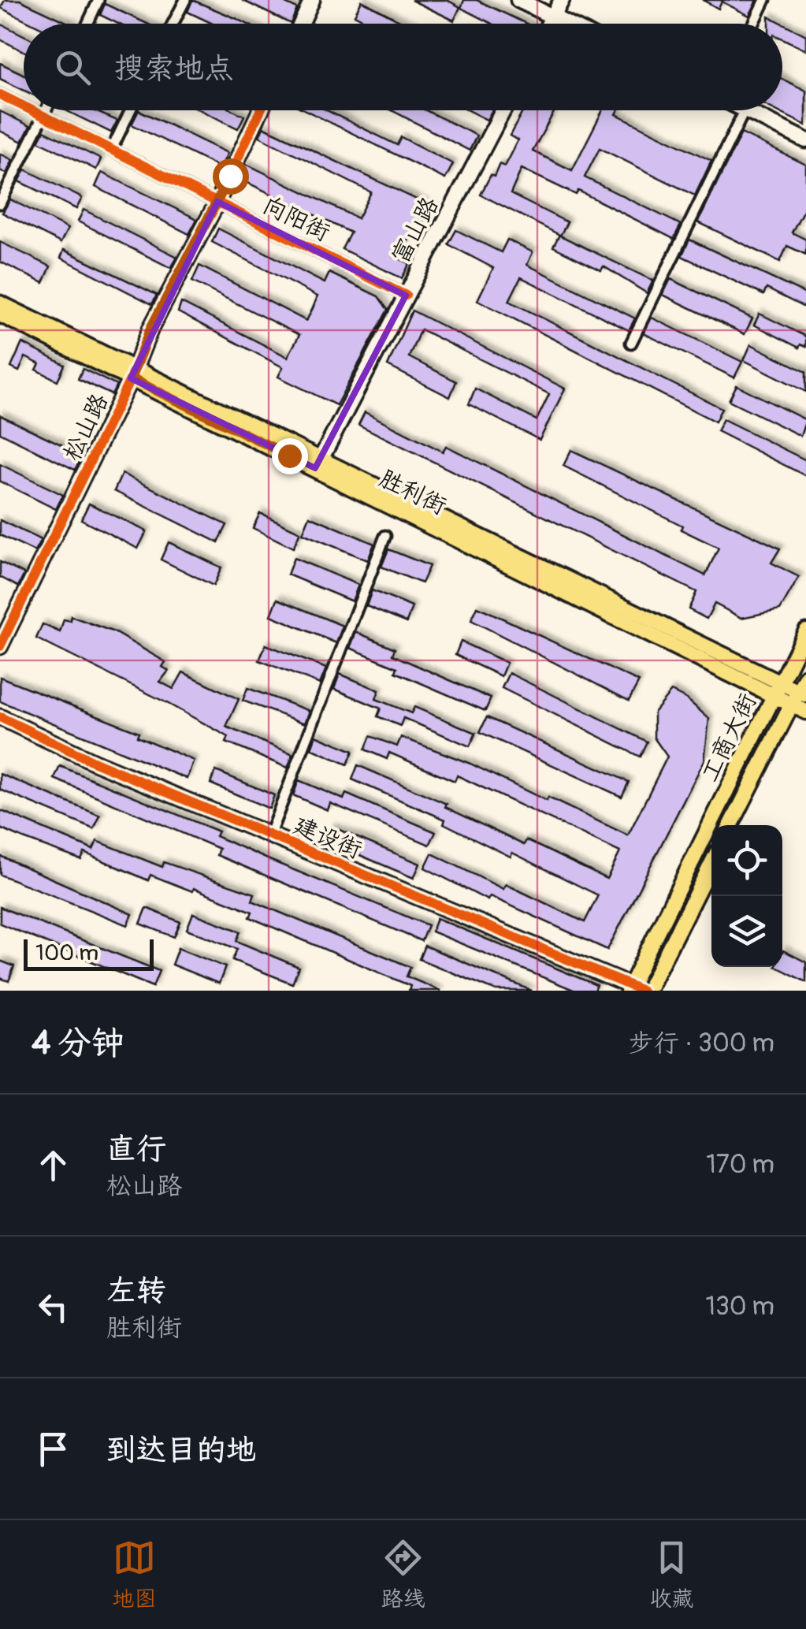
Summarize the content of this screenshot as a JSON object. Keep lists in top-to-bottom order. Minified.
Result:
{"streets":{"main road":["胜利街","工商大街"],"street":["向阳街","富山路","松山路","建设街"]},"crossings":[["向阳街","富山路"],["向阳街","松山路"],["富山路","胜利街"],["松山路","胜利街"],["胜利街","工商大街"],["工商大街","建设街"]],"scale_bar":"100 m","page":{"search":"搜索地点","scale":"100 m","heading":["4 分钟","步行 · 300 m"],"list":[["直行","松山路","170 m"],["左转","胜利街","130 m"],"到达目的地"],"nav":["地图","路线","收藏"]}}
